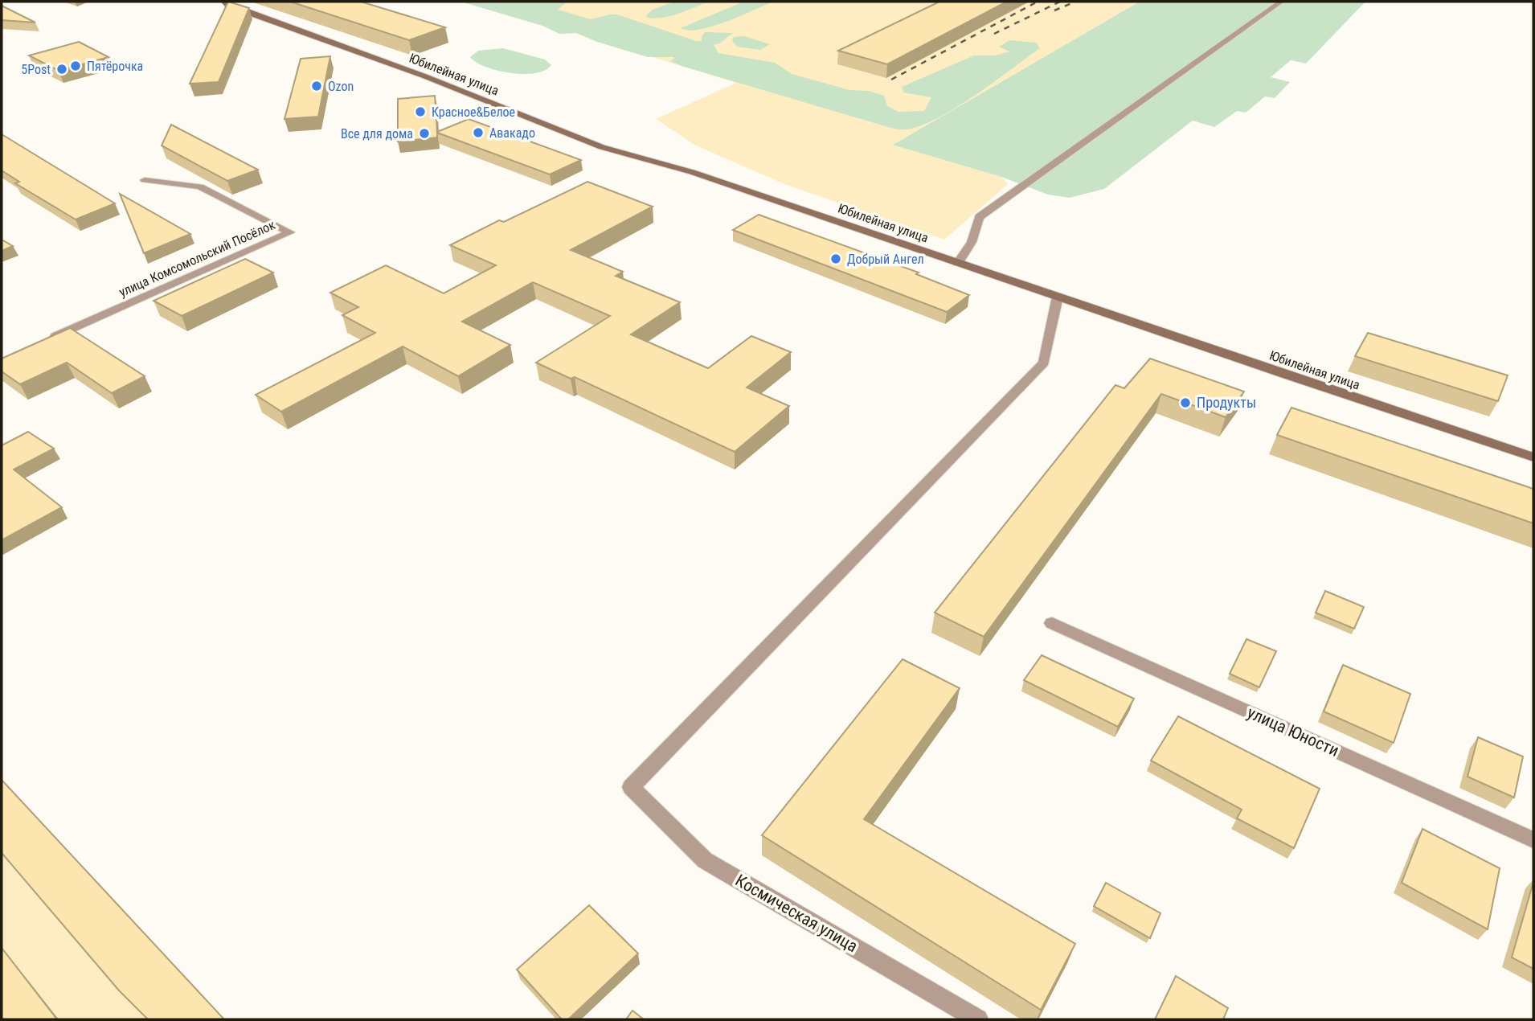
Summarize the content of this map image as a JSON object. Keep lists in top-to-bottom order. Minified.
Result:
{"streets":{"street":["Юбилейная улица","улица Комсомольский Посёлок","улица Юности","Космическая улица"]},"crossings":[["Юбилейная улица","Космическая улица"]],"places":["Пятёрочка","5Post","Ozon","Красное&Белое","Авакадо","Все для дома","Добрый Ангел","Продукты"]}
